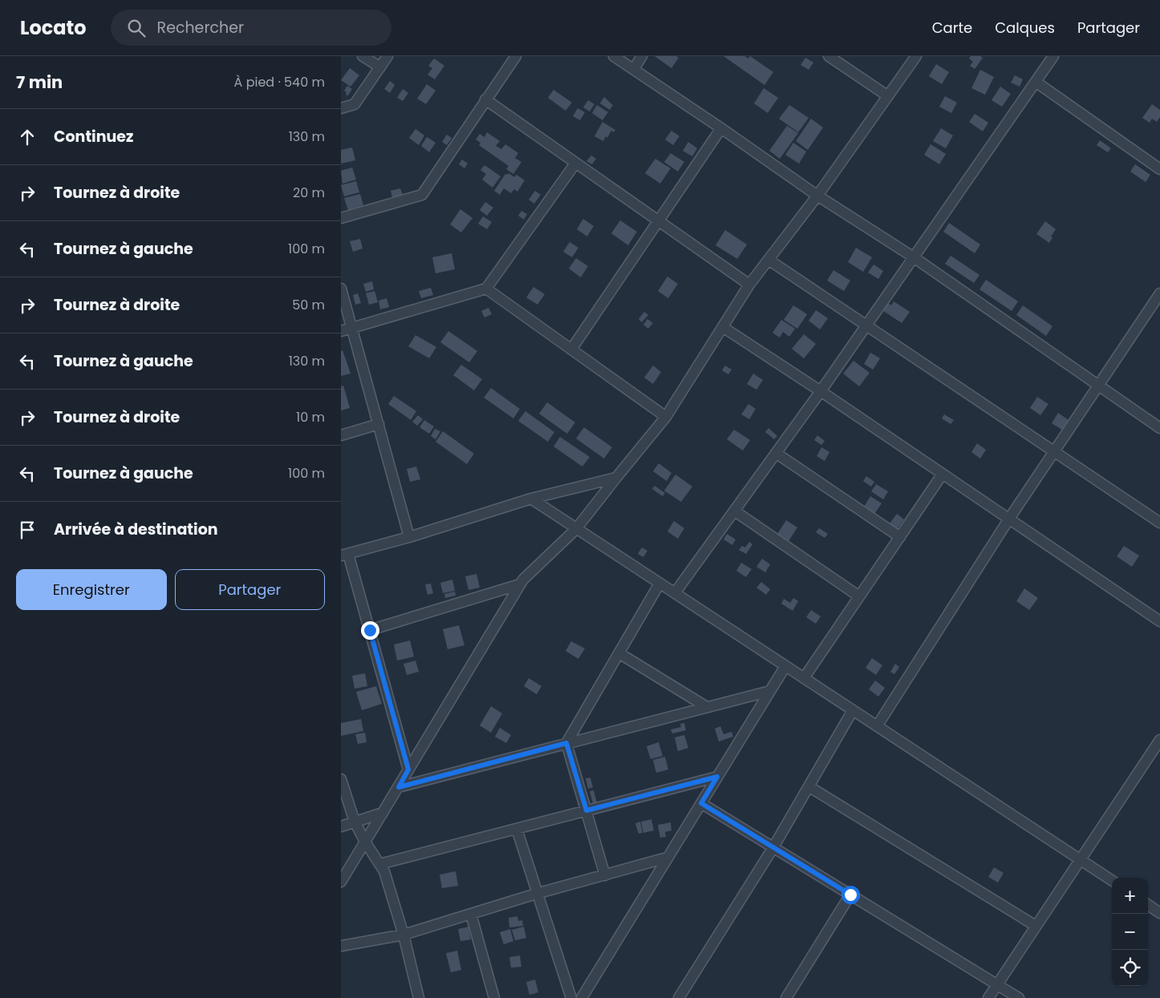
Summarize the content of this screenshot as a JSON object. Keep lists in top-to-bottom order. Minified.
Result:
{"page":{"header":"Locato","search":"Rechercher","nav":["Carte","Calques","Partager"],"heading":["7 min","À pied · 540 m"],"list":[["Continuez","130 m"],["Tournez à droite","20 m"],["Tournez à gauche","100 m"],["Tournez à droite","50 m"],["Tournez à gauche","130 m"],["Tournez à droite","10 m"],["Tournez à gauche","100 m"],"Arrivée à destination"],"buttons":["Enregistrer","Partager"],"map_buttons":["+","−"]}}
